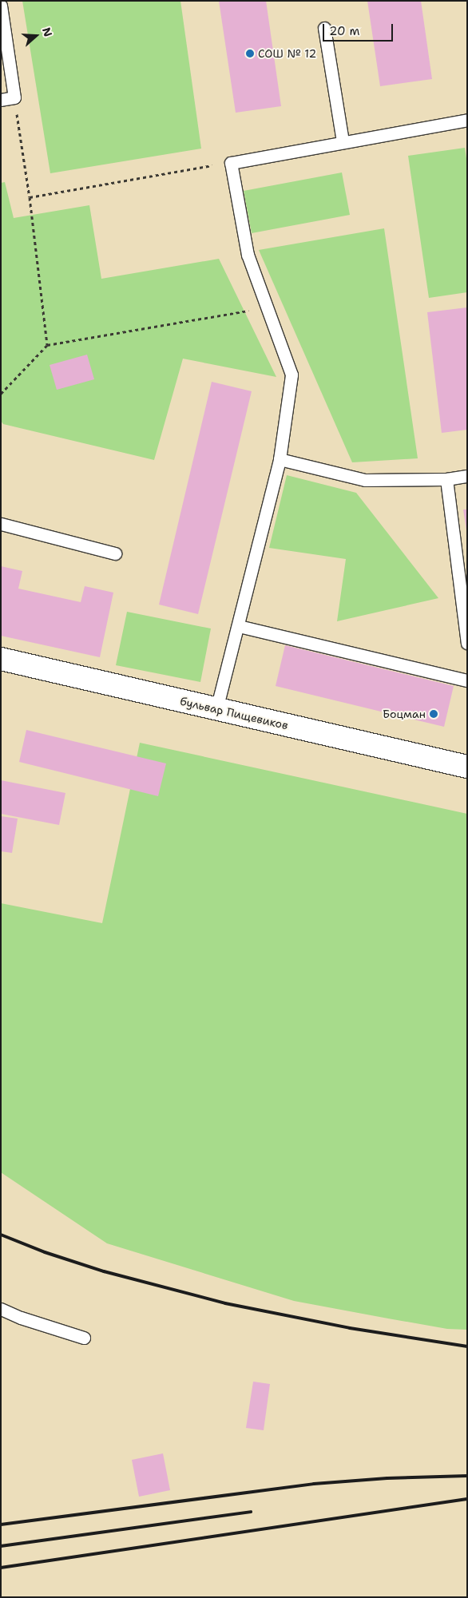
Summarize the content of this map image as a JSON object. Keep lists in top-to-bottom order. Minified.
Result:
{"streets":{"main road":["бульвар Пищевиков"]},"places":["СОШ № 12","Боцман"],"scale_bar":"20 m","north":"right"}
